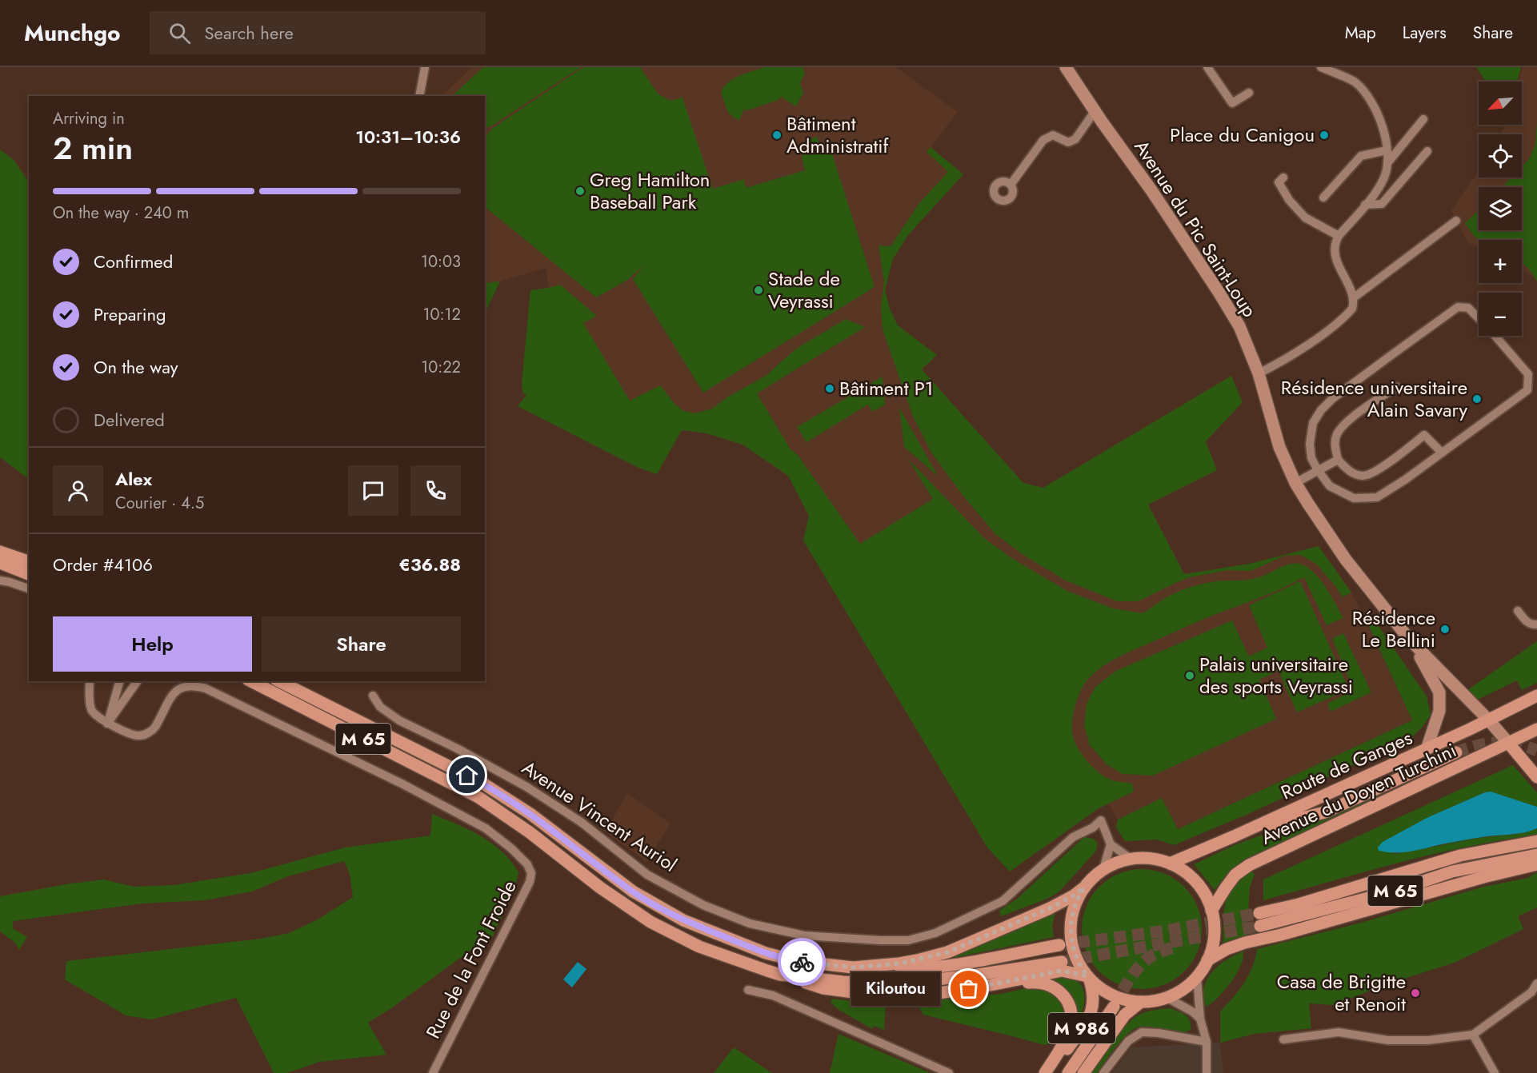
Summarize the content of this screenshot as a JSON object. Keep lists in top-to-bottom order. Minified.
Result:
{"streets":{"main road":["Avenue du Pic Saint-Loup","M 65","Route de Ganges","Avenue du Doyen Turchini","Avenue Vincent Auriol","M 986"],"street":["Rue de la Font Froide"]},"crossings":[["Avenue du Pic Saint-Loup","Route de Ganges"],["Avenue du Pic Saint-Loup","Avenue du Doyen Turchini"],["M 65","Route de Ganges"],["M 65","Avenue du Doyen Turchini"],["M 65","Avenue Vincent Auriol"],["M 65","M 986"],["Route de Ganges","Avenue du Doyen Turchini"],["Route de Ganges","M 986"],["Avenue du Doyen Turchini","M 986"]],"places":["Bâtiment Administratif","Place du Canigou","Greg Hamilton Baseball Park","Stade de Veyrassi","Bâtiment P1","Résidence universitaire Alain Savary","Résidence Le Bellini","Palais universitaire des sports Veyrassi","Kiloutou","Casa de Brigitte et Renoit"],"north":"bottom left","page":{"header":"Munchgo","search":"Search here","nav":["Map","Layers","Share"],"map_buttons":["+","−"],"heading":["2 min","Arriving in","10:31–10:36"],"panel":["Alex","Courier · 4.5","Order #4106","€36.88"],"bar":"On the way · 240 m","list":[["Confirmed","10:03"],["Preparing","10:12"],["On the way","10:22"],"Delivered"],"buttons":["Help","Share"],"bubble":"Kiloutou"}}
